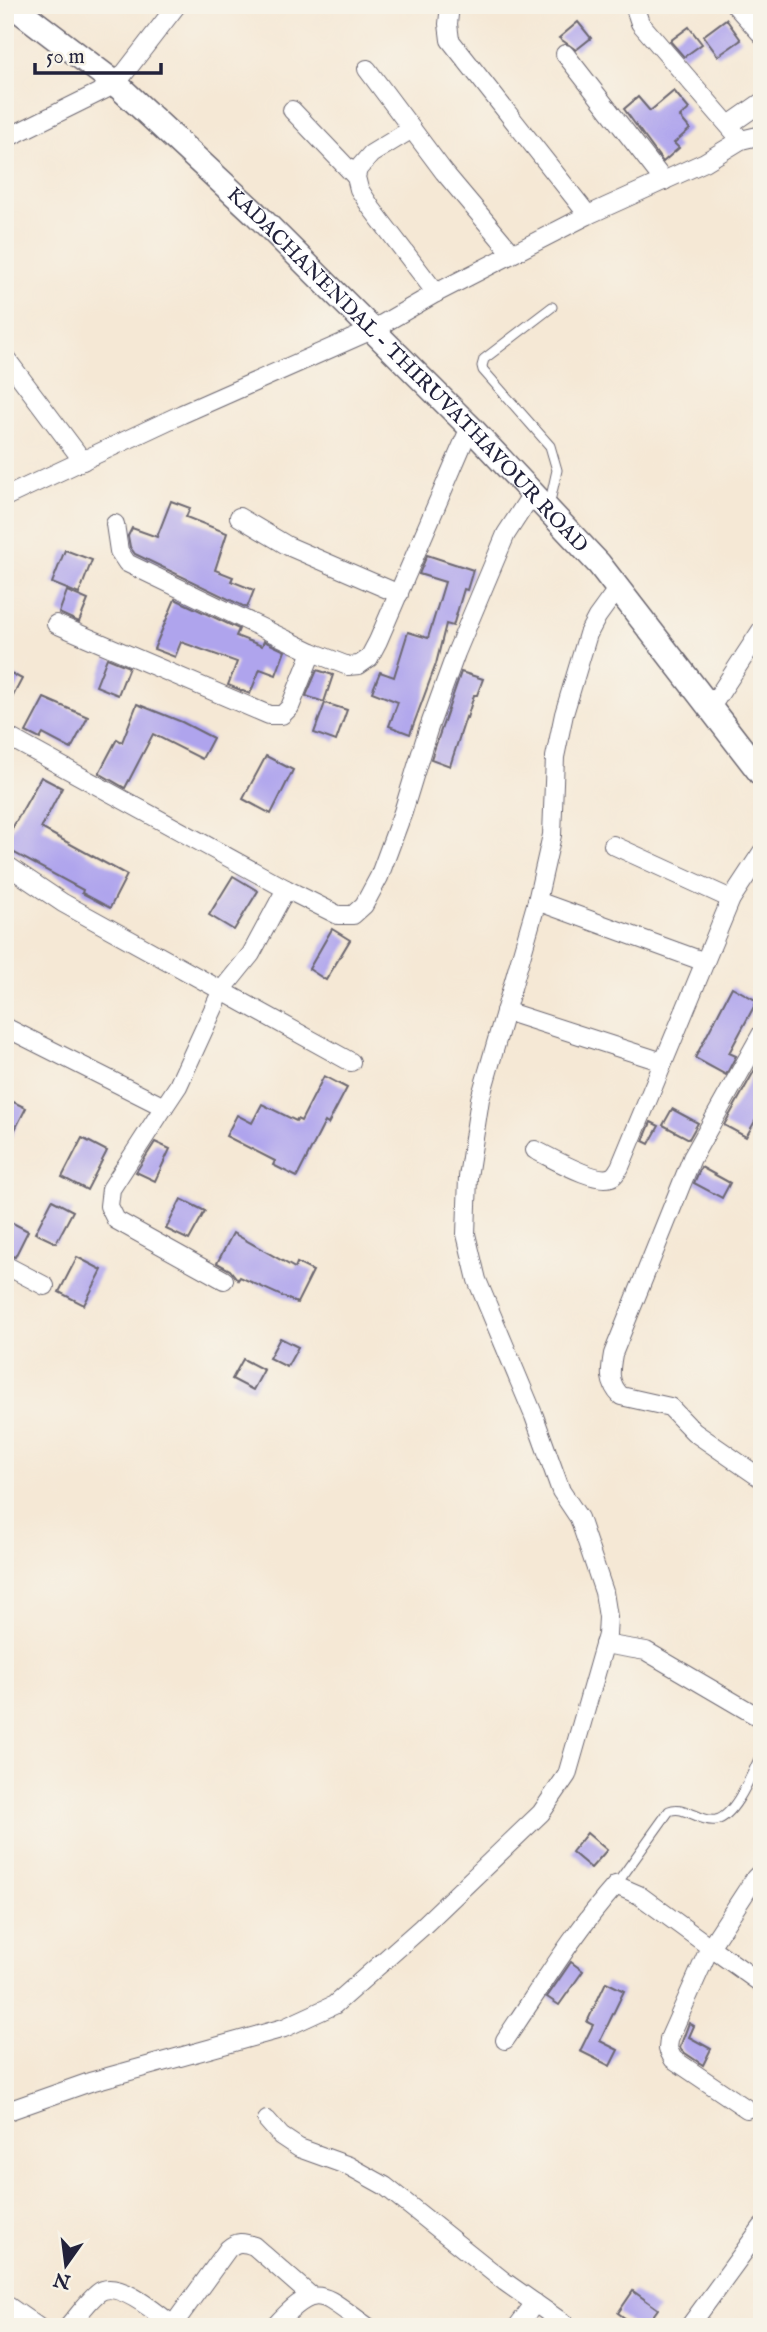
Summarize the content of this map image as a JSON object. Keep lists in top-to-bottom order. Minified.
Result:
{"streets":{"main road":["KADACHANENDAL - THIRUVATHAVOUR ROAD"]},"scale_bar":"50 m","north":"bottom"}
